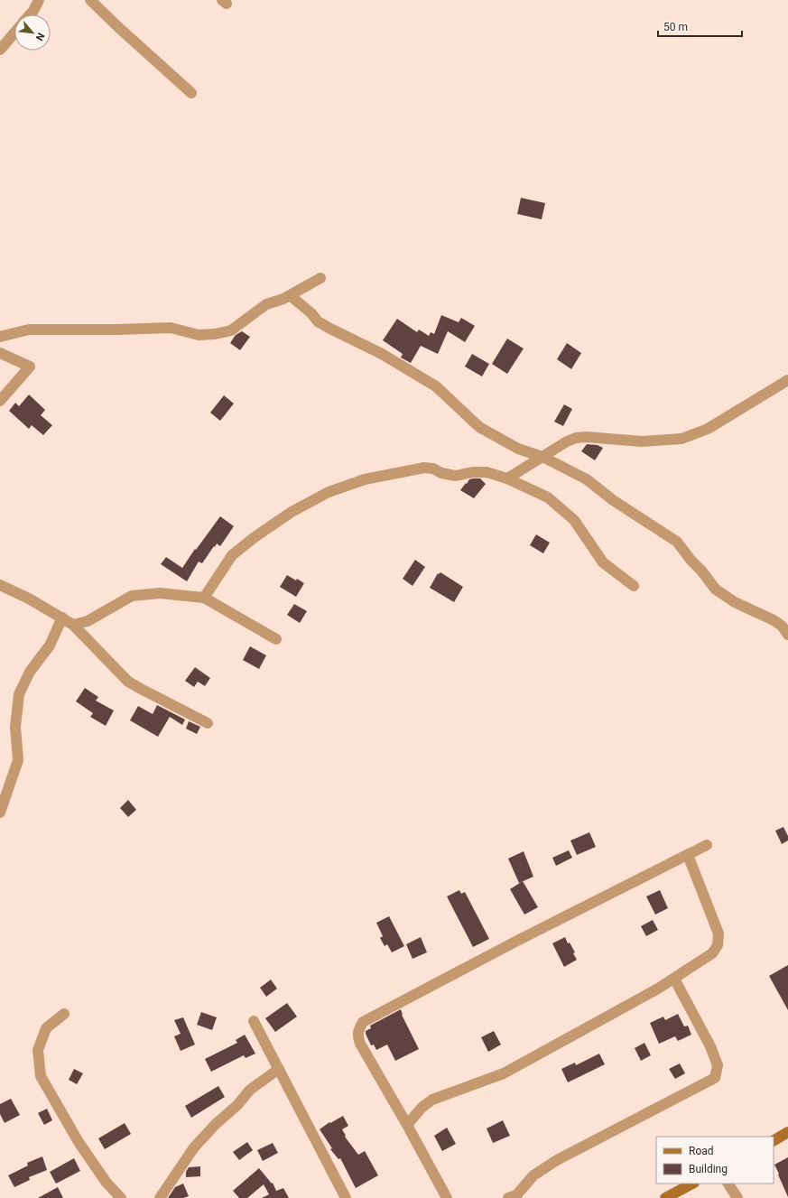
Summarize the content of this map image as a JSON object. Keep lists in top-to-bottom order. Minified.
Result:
{"legend":["Road","Building"],"scale_bar":"50 m","north":"bottom right"}
